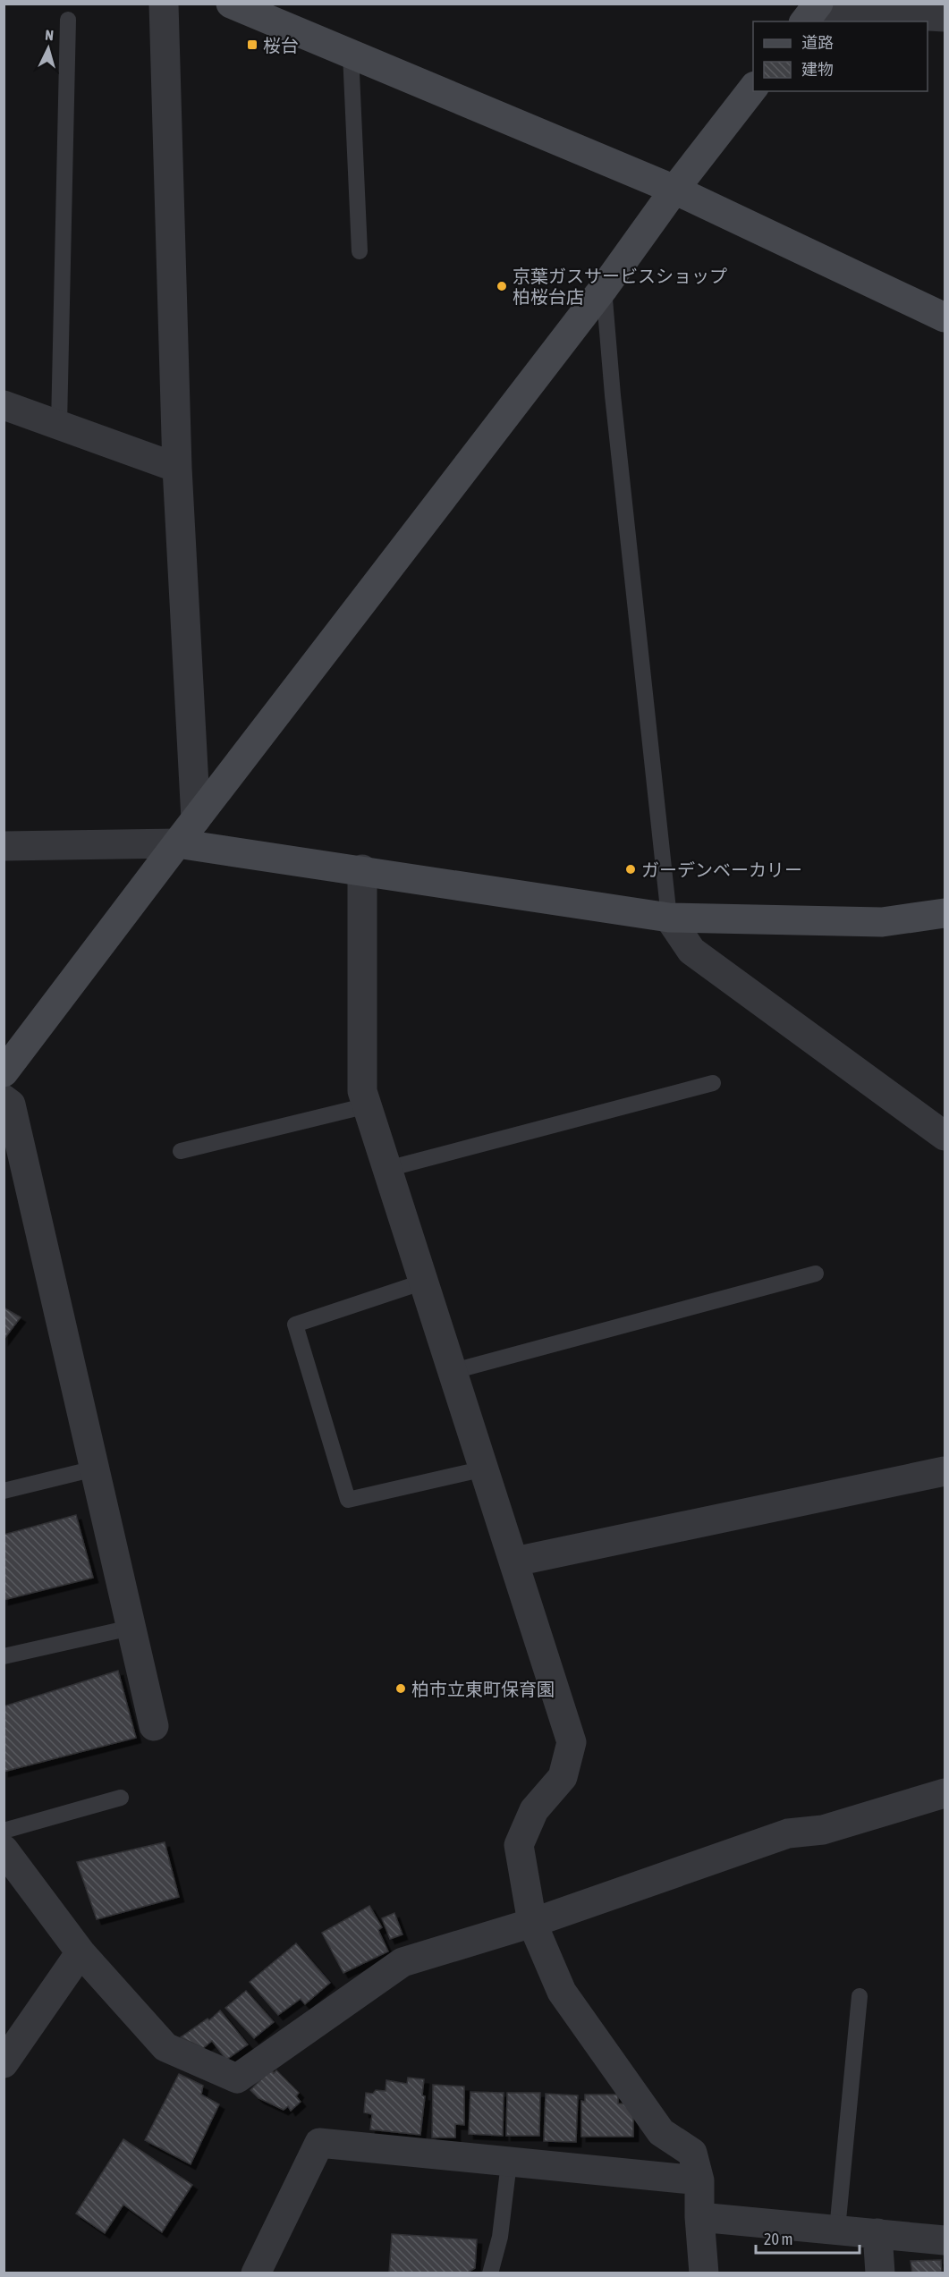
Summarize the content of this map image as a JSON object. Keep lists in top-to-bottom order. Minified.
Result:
{"places":{"transit":["桜台"],"other":["京葉ガスサービスショップ 柏桜台店","ガーデンベーカリー","柏市立東町保育園"]},"legend":["道路","建物"],"scale_bar":"20 m","north":"top"}
